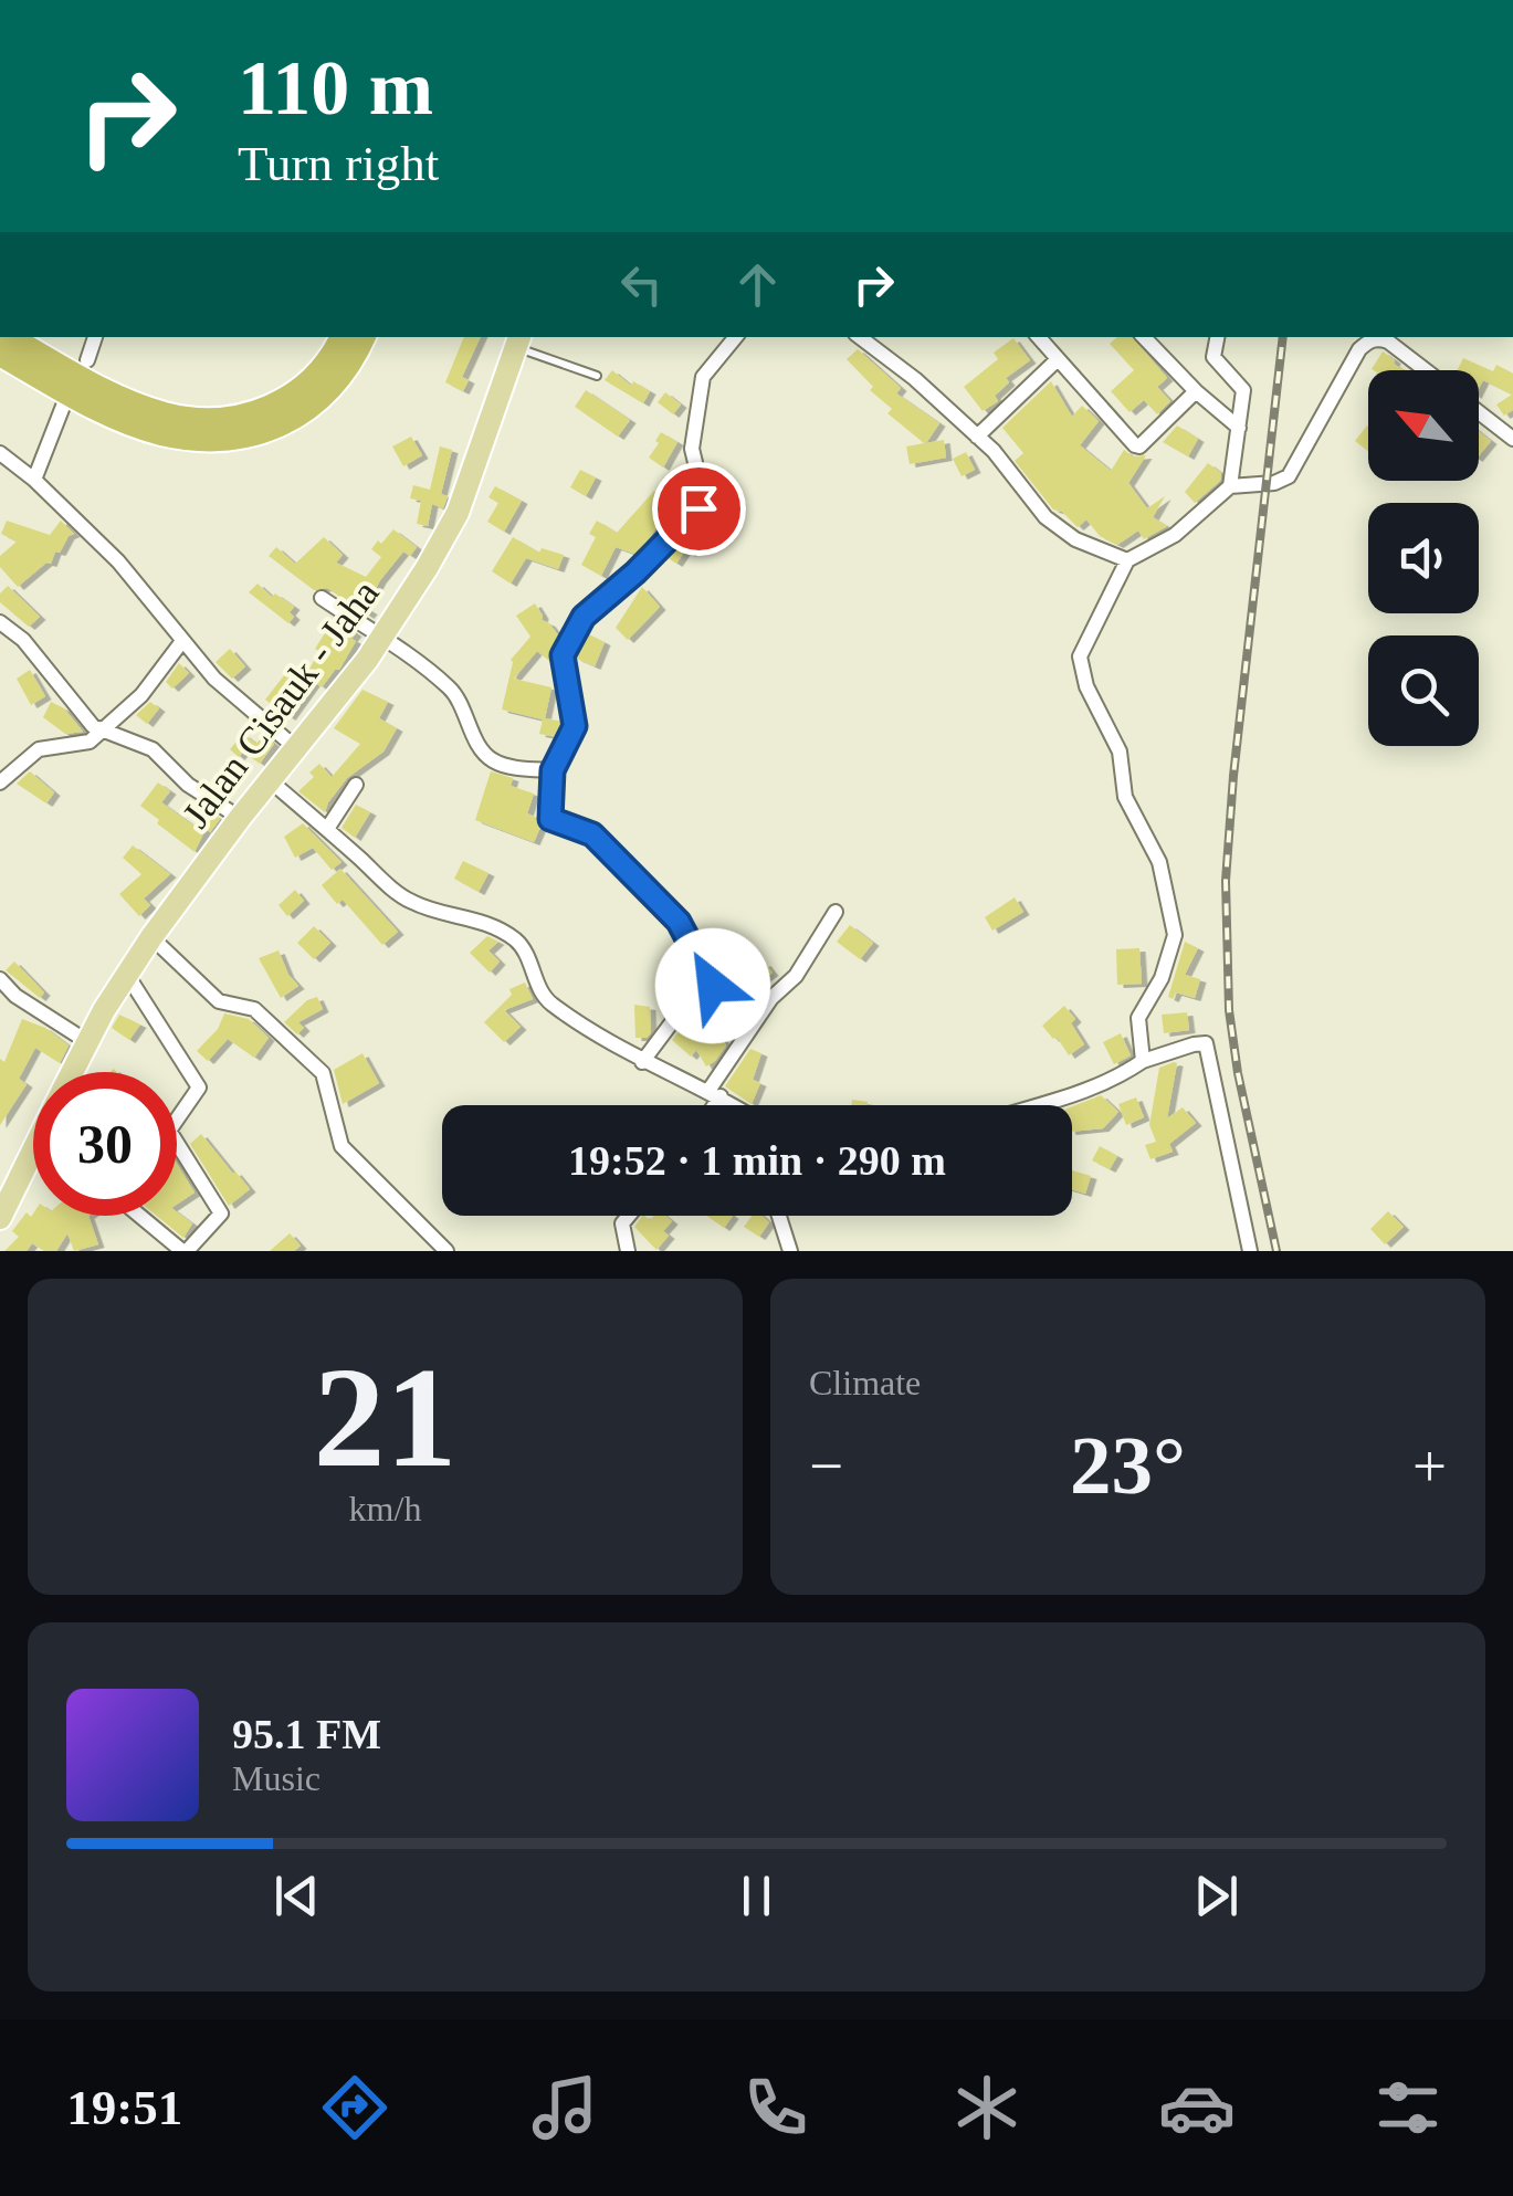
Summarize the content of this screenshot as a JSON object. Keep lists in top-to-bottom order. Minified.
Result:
{"streets":{"main road":["Jalan Cisauk - Jaha"]},"north":"top left","page":{"turn":["110 m","Turn right"],"limit":"30","trip":"19:52 · 1 min · 290 m","tile":[["21","km/h"],"Climate"],"heat":["−","23°","+"],"song":["95.1 FM","Music"],"tabs":"19:51"}}
